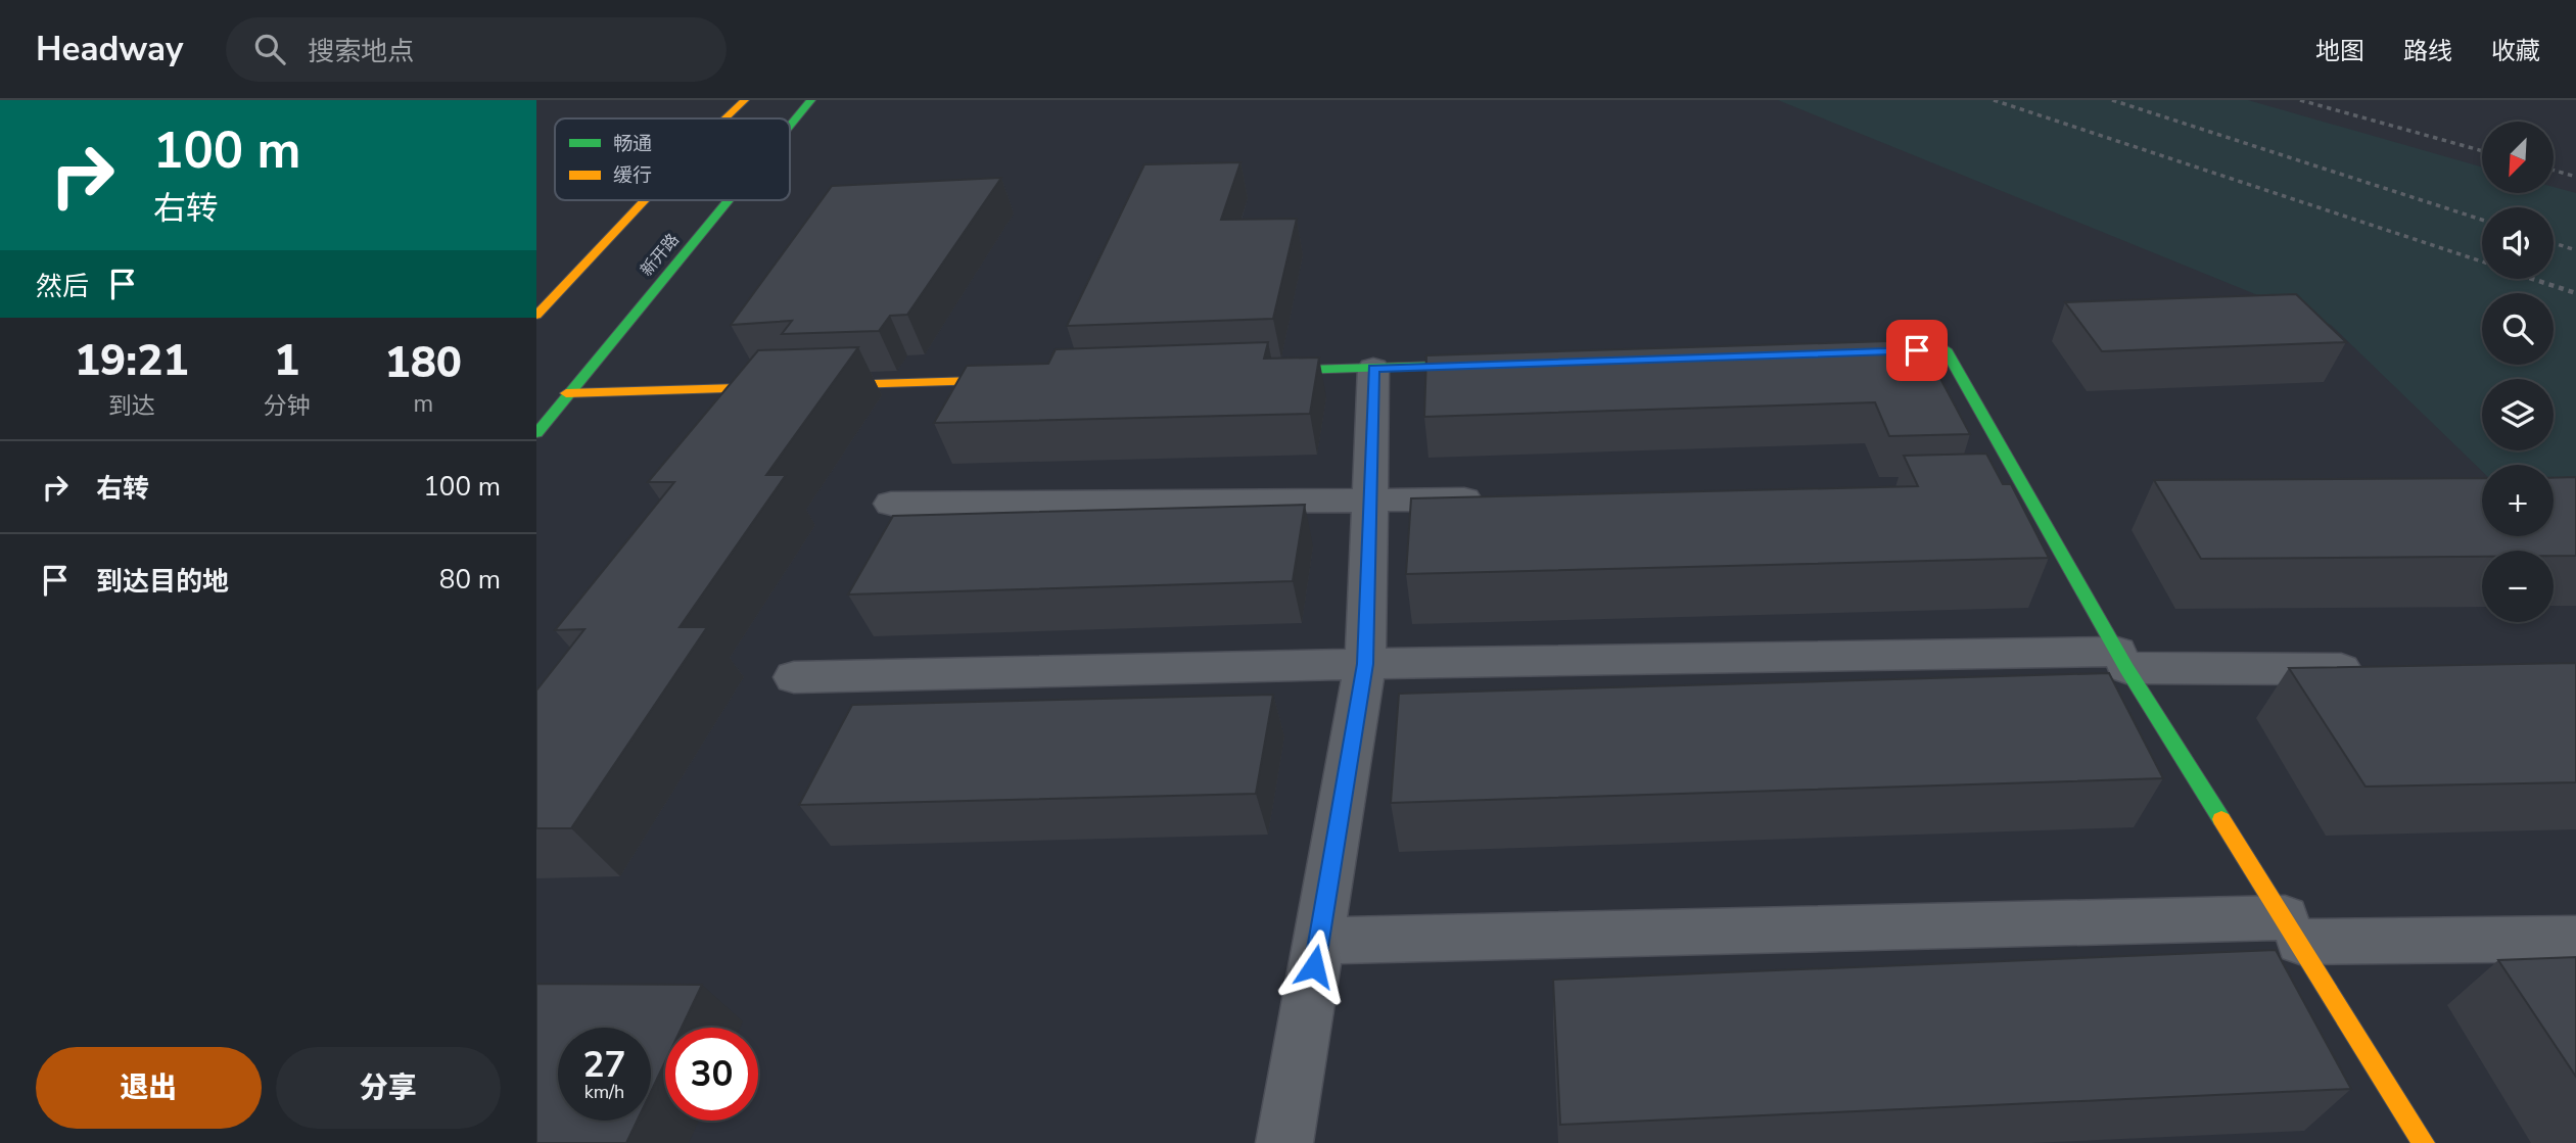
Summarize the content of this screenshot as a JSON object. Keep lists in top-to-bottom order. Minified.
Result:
{"streets":{"street":["新开路"]},"legend":["畅通","缓行"],"north":"bottom left","page":{"header":"Headway","search":"搜索地点","nav":["地图","路线","收藏"],"turn":["100 m","右转"],"map_buttons":["+","−"],"then":"然后","eta":["19:21","到达","1","分钟","180","m"],"list":[{"name":"右转","value":"100 m"},{"name":"到达目的地","value":"80 m"}],"speed":"27 km/h","limit":"30","buttons":["退出","分享"]}}
